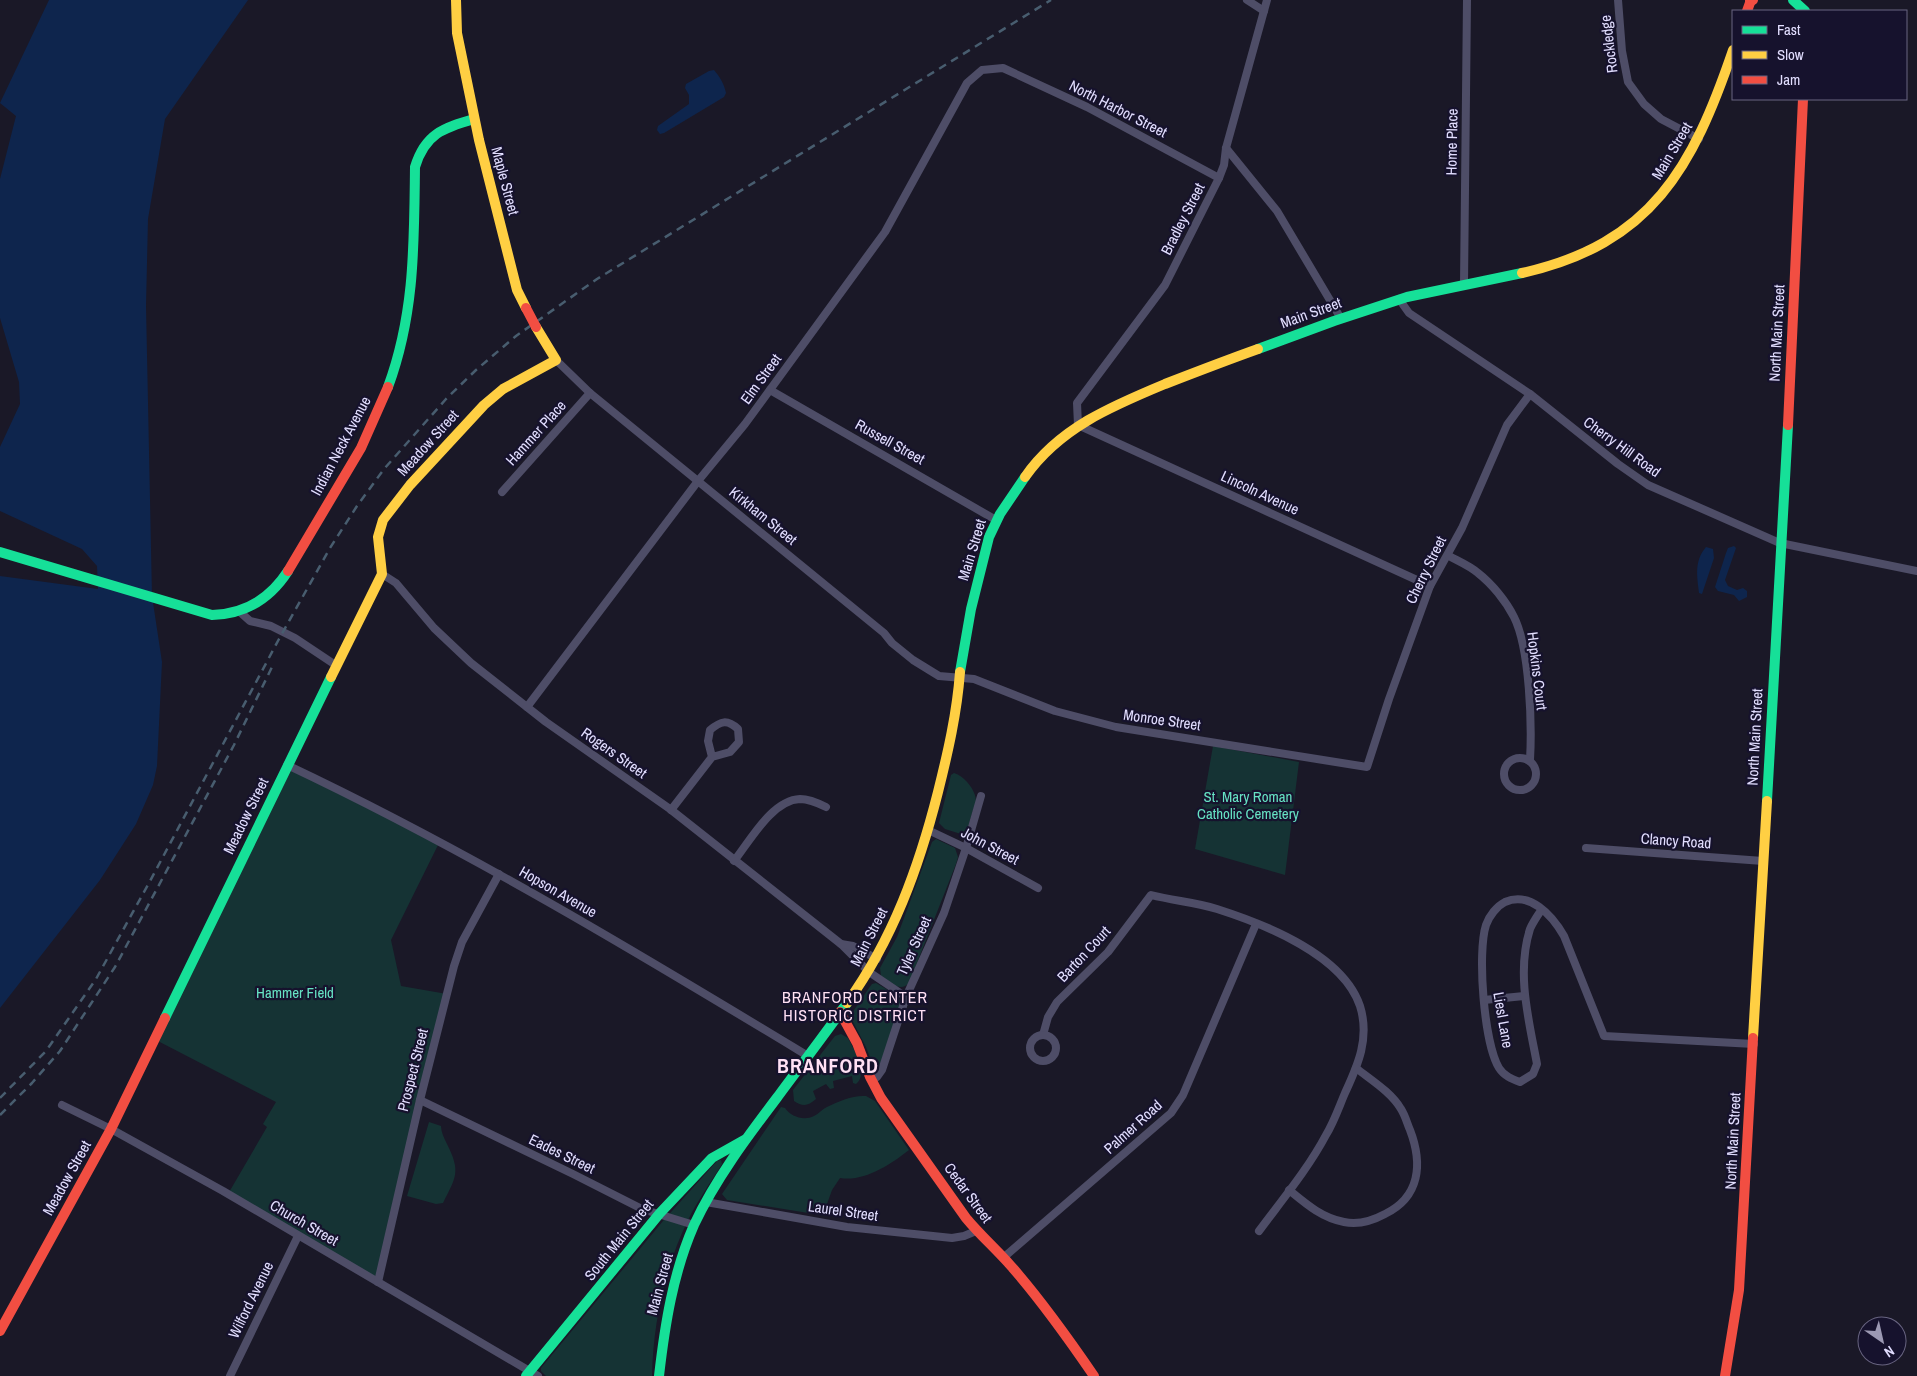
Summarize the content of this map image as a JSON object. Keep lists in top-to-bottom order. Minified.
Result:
{"streets":{"main road":["Main Street","Maple Street","North Main Street","Meadow Street","Indian Neck Avenue","Cedar Street","South Main Street"],"street":["Rockledge","North Harbor Street","Home Place","Bradley Street","Elm Street","Hammer Place","Russell Street","Cherry Hill Road","Lincoln Avenue","Kirkham Street","Cherry Street","Hopkins Court","Monroe Street","Rogers Street","Clancy Road","John Street","Hopson Avenue","Tyler Street","Barton Court","Liesl Lane","Prospect Street","Palmer Road","Eades Street","Laurel Street","Church Street","Wilford Avenue"]},"crossings":[["Rockledge","Main Street"],["North Harbor Street","Bradley Street"],["North Harbor Street","Elm Street"],["Home Place","Main Street"],["Main Street","Bradley Street"],["Main Street","Russell Street"],["Main Street","Cherry Hill Road"],["Main Street","Lincoln Avenue"],["Main Street","Kirkham Street"],["Main Street","Monroe Street"],["Main Street","Rogers Street"],["Main Street","John Street"],["Main Street","Hopson Avenue"],["Main Street","Eades Street"],["Main Street","Cedar Street"],["Main Street","Laurel Street"],["Main Street","South Main Street"],["Maple Street","Meadow Street"],["Maple Street","Indian Neck Avenue"],["Maple Street","Kirkham Street"],["Bradley Street","Lincoln Avenue"],["North Main Street","Cherry Hill Road"],["North Main Street","Clancy Road"],["North Main Street","Liesl Lane"],["Elm Street","Russell Street"],["Elm Street","Kirkham Street"],["Elm Street","Rogers Street"],["Hammer Place","Kirkham Street"],["Meadow Street","Kirkham Street"],["Meadow Street","Rogers Street"],["Meadow Street","Hopson Avenue"],["Meadow Street","Church Street"],["Cherry Hill Road","Cherry Street"],["Lincoln Avenue","Cherry Street"],["Kirkham Street","Monroe Street"],["Cherry Street","Hopkins Court"],["Cherry Street","Monroe Street"],["Rogers Street","Tyler Street"],["John Street","Tyler Street"],["Hopson Avenue","Prospect Street"],["Tyler Street","Cedar Street"],["Barton Court","Palmer Road"],["Prospect Street","Eades Street"],["Prospect Street","Church Street"],["Palmer Road","Cedar Street"],["Eades Street","South Main Street"],["Cedar Street","Laurel Street"],["Church Street","South Main Street"],["Church Street","Wilford Avenue"]],"districts":["BRANFORD CENTER HISTORIC DISTRICT","BRANFORD"],"parks":["St. Mary Roman Catholic Cemetery","Hammer Field"],"legend":["Fast","Slow","Jam"],"north":"bottom right"}
